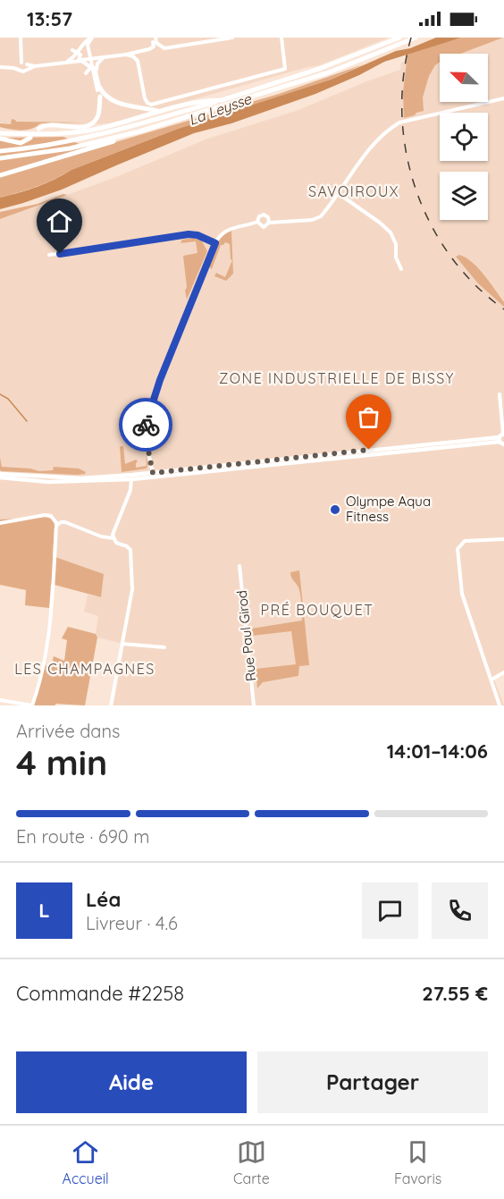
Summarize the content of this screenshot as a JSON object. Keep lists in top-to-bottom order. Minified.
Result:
{"streets":{"street":["Rue Paul Girod"]},"districts":["SAVOIROUX","ZONE INDUSTRIELLE DE BISSY","PRÉ BOUQUET","LES CHAMPAGNES"],"water":["La Leysse"],"places":["Olympe Aqua Fitness"],"north":"top left","page":{"status":"13:57","heading":["4 min","Arrivée dans","14:01–14:06"],"panel":["Léa","Livreur · 4.6","Commande #2258","27.55 €"],"bar":"En route · 690 m","round":"L","buttons":["Aide","Partager"],"tabs":["Accueil","Carte","Favoris"]}}
